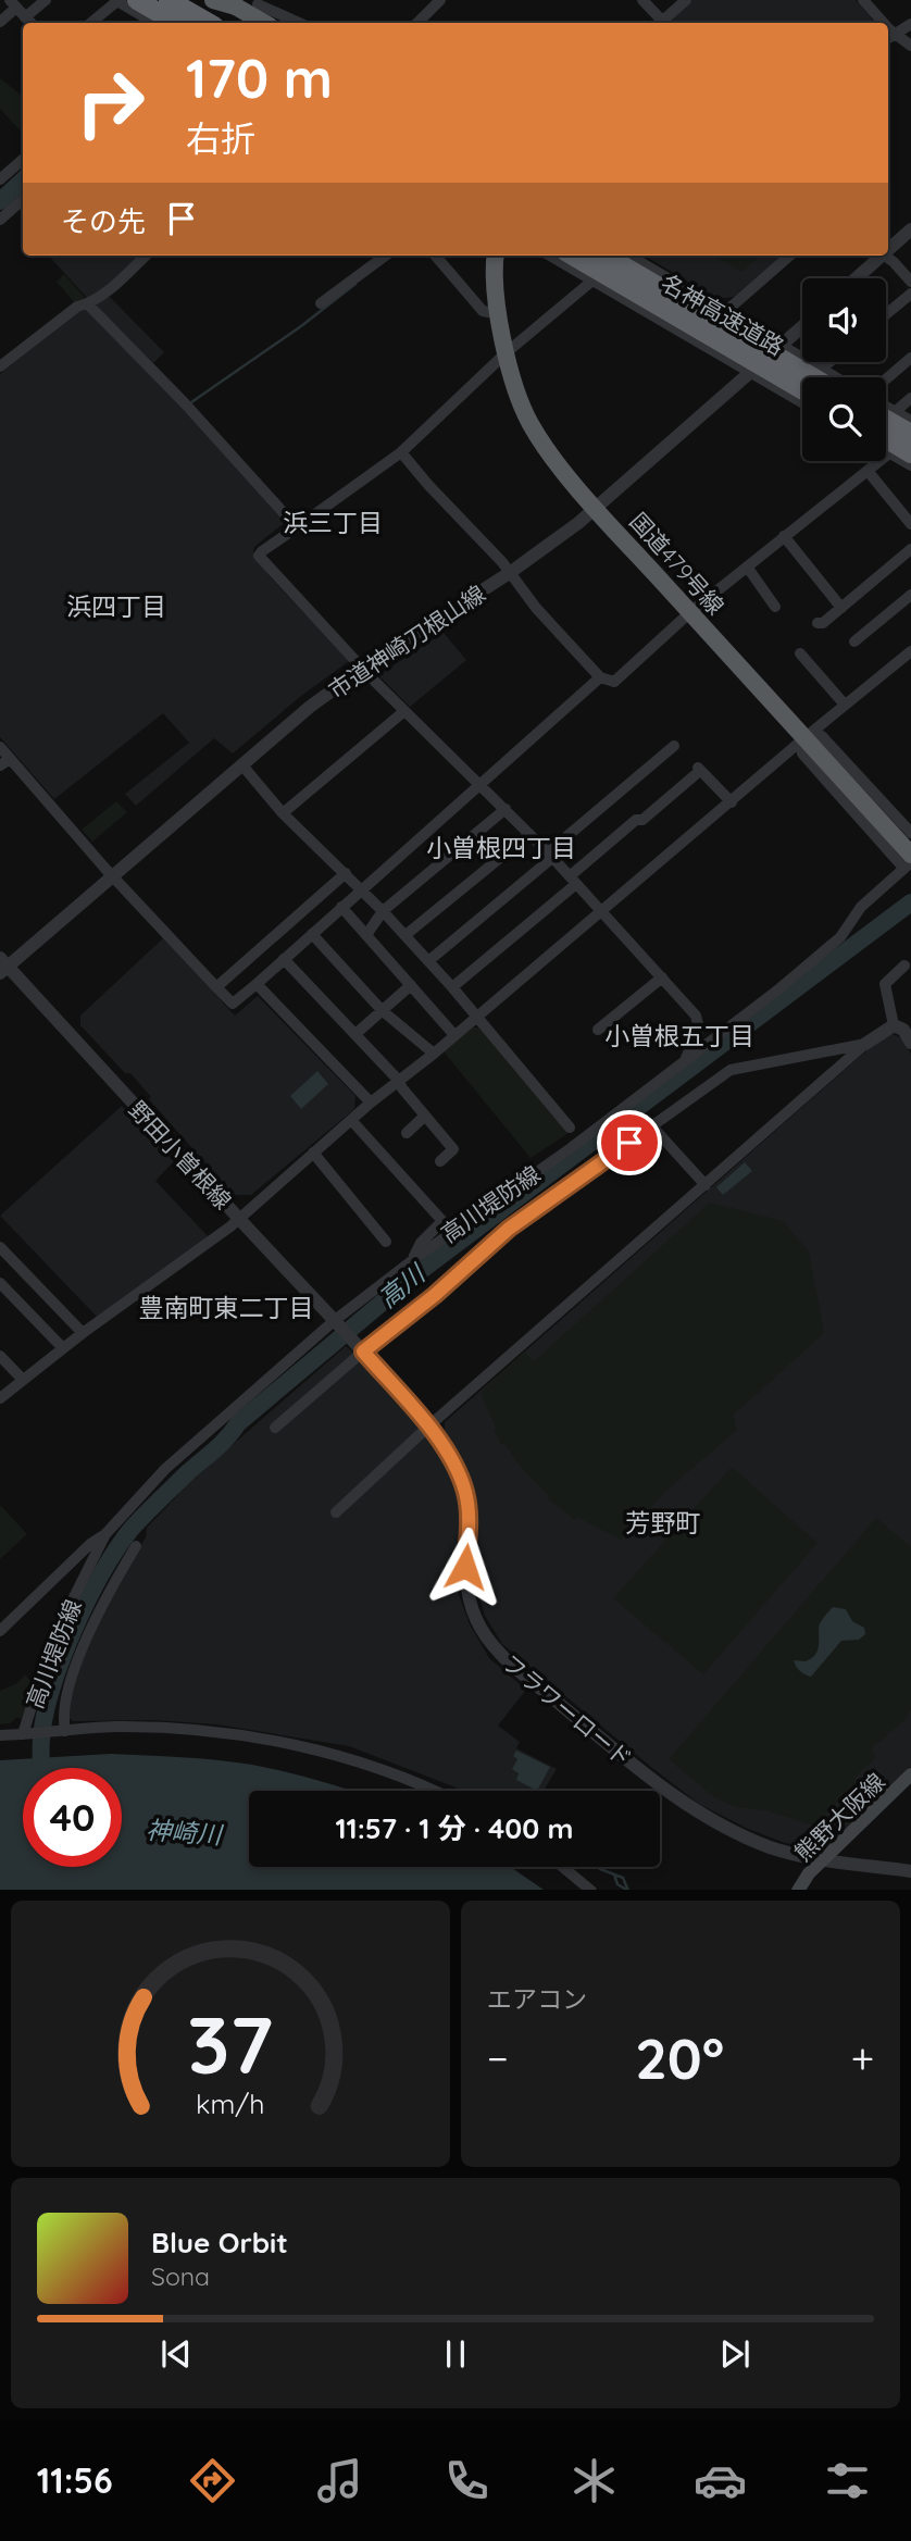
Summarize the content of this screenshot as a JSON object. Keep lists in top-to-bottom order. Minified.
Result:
{"streets":{"highway":["名神高速道路","国道479号線"],"main road":["熊野大阪線"],"street":["市道神崎刀根山線","野田小曽根線","高川堤防線","フラワーロード"]},"crossings":[["国道479号線","市道神崎刀根山線"],["国道479号線","高川堤防線"],["市道神崎刀根山線","野田小曽根線"],["野田小曽根線","高川堤防線"],["野田小曽根線","フラワーロード"],["フラワーロード","熊野大阪線"]],"districts":["浜三丁目","浜四丁目","小曽根四丁目","小曽根五丁目","豊南町東二丁目","芳野町"],"water":["高川","神崎川"],"page":{"turn":["170 m","右折"],"then":"その先","limit":"40","trip":"11:57 · 1 分 · 400 m","tile":"エアコン","heat":["−","20°","+"],"song":["Blue Orbit","Sona"],"tabs":"11:56","gauge":["37","km/h"]}}
